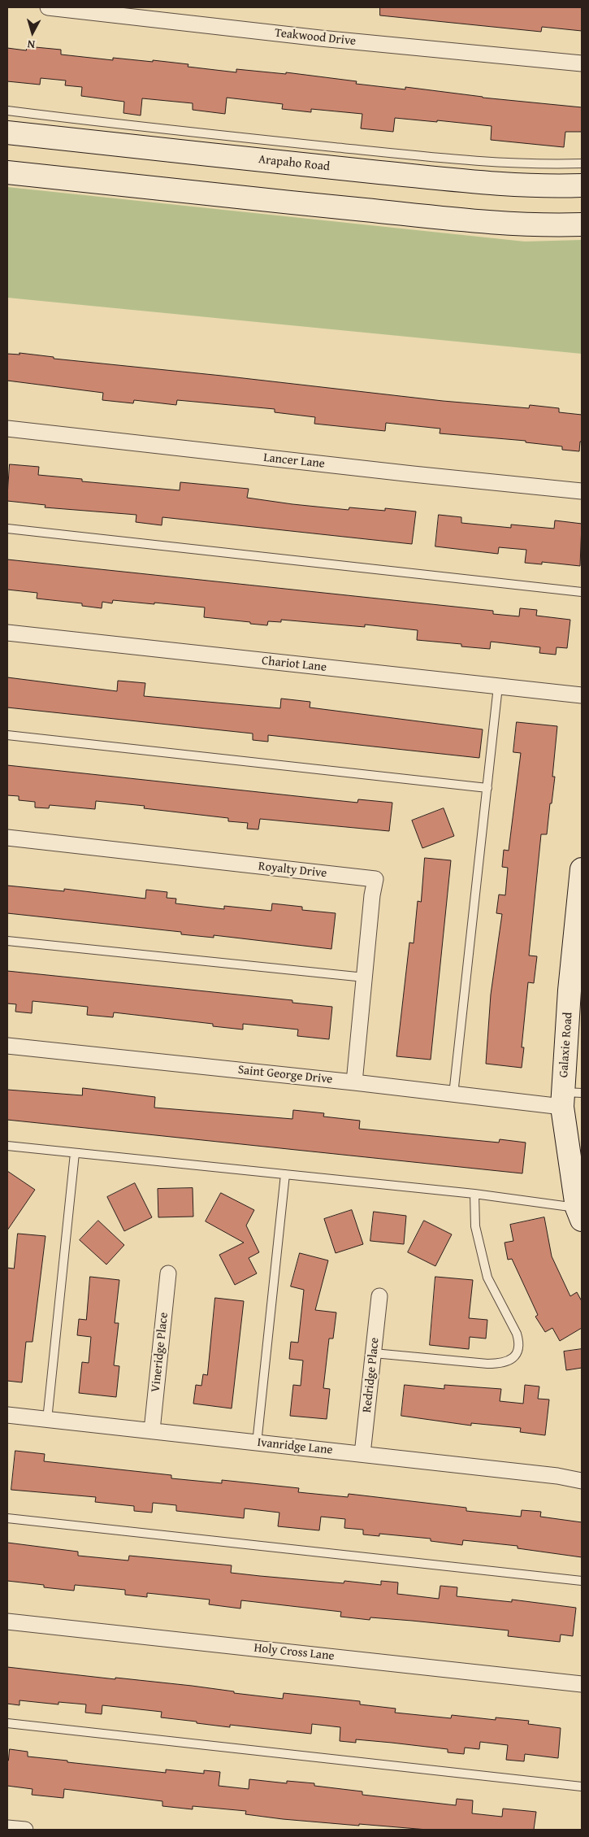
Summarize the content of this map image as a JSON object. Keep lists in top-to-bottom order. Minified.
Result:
{"streets":{"main road":["Arapaho Road","Galaxie Road"],"street":["Teakwood Drive","Lancer Lane","Chariot Lane","Royalty Drive","Saint George Drive","Vineridge Place","Redridge Place","Ivanridge Lane","Holy Cross Lane"]},"crossings":[["Royalty Drive","Saint George Drive"],["Galaxie Road","Saint George Drive"],["Vineridge Place","Ivanridge Lane"],["Redridge Place","Ivanridge Lane"]],"north":"bottom"}
